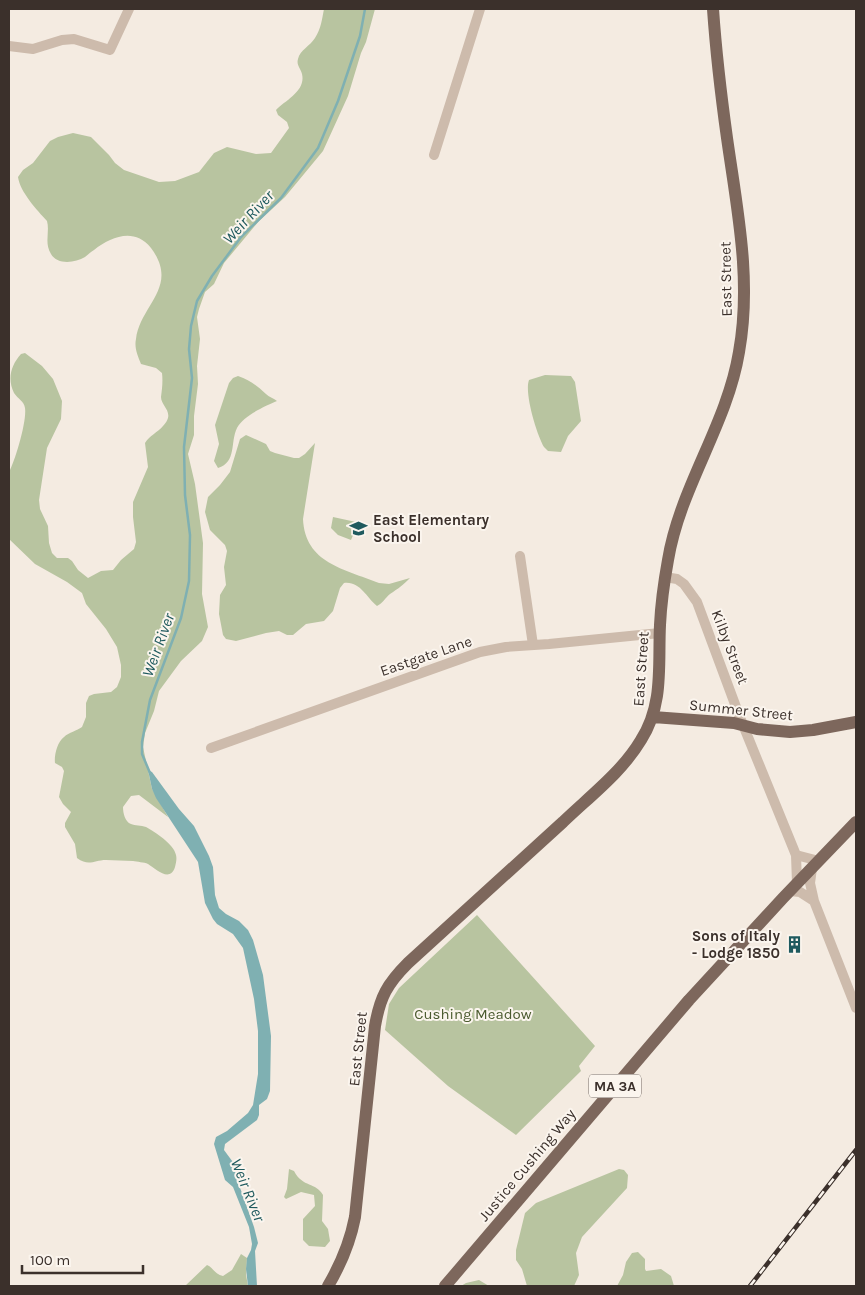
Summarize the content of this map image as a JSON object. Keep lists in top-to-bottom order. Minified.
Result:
{"streets":{"main road":["East Street","Summer Street","MA 3A","Justice Cushing Way"],"street":["Kilby Street","Eastgate Lane"]},"crossings":[["East Street","Kilby Street"],["East Street","Eastgate Lane"],["East Street","Summer Street"],["Kilby Street","Summer Street"],["Kilby Street","Justice Cushing Way"]],"water":["Weir River"],"parks":["Cushing Meadow"],"places":{"school or university":["East Elementary School"],"building":["Sons of Italy - Lodge 1850"]},"scale_bar":"100 m"}
